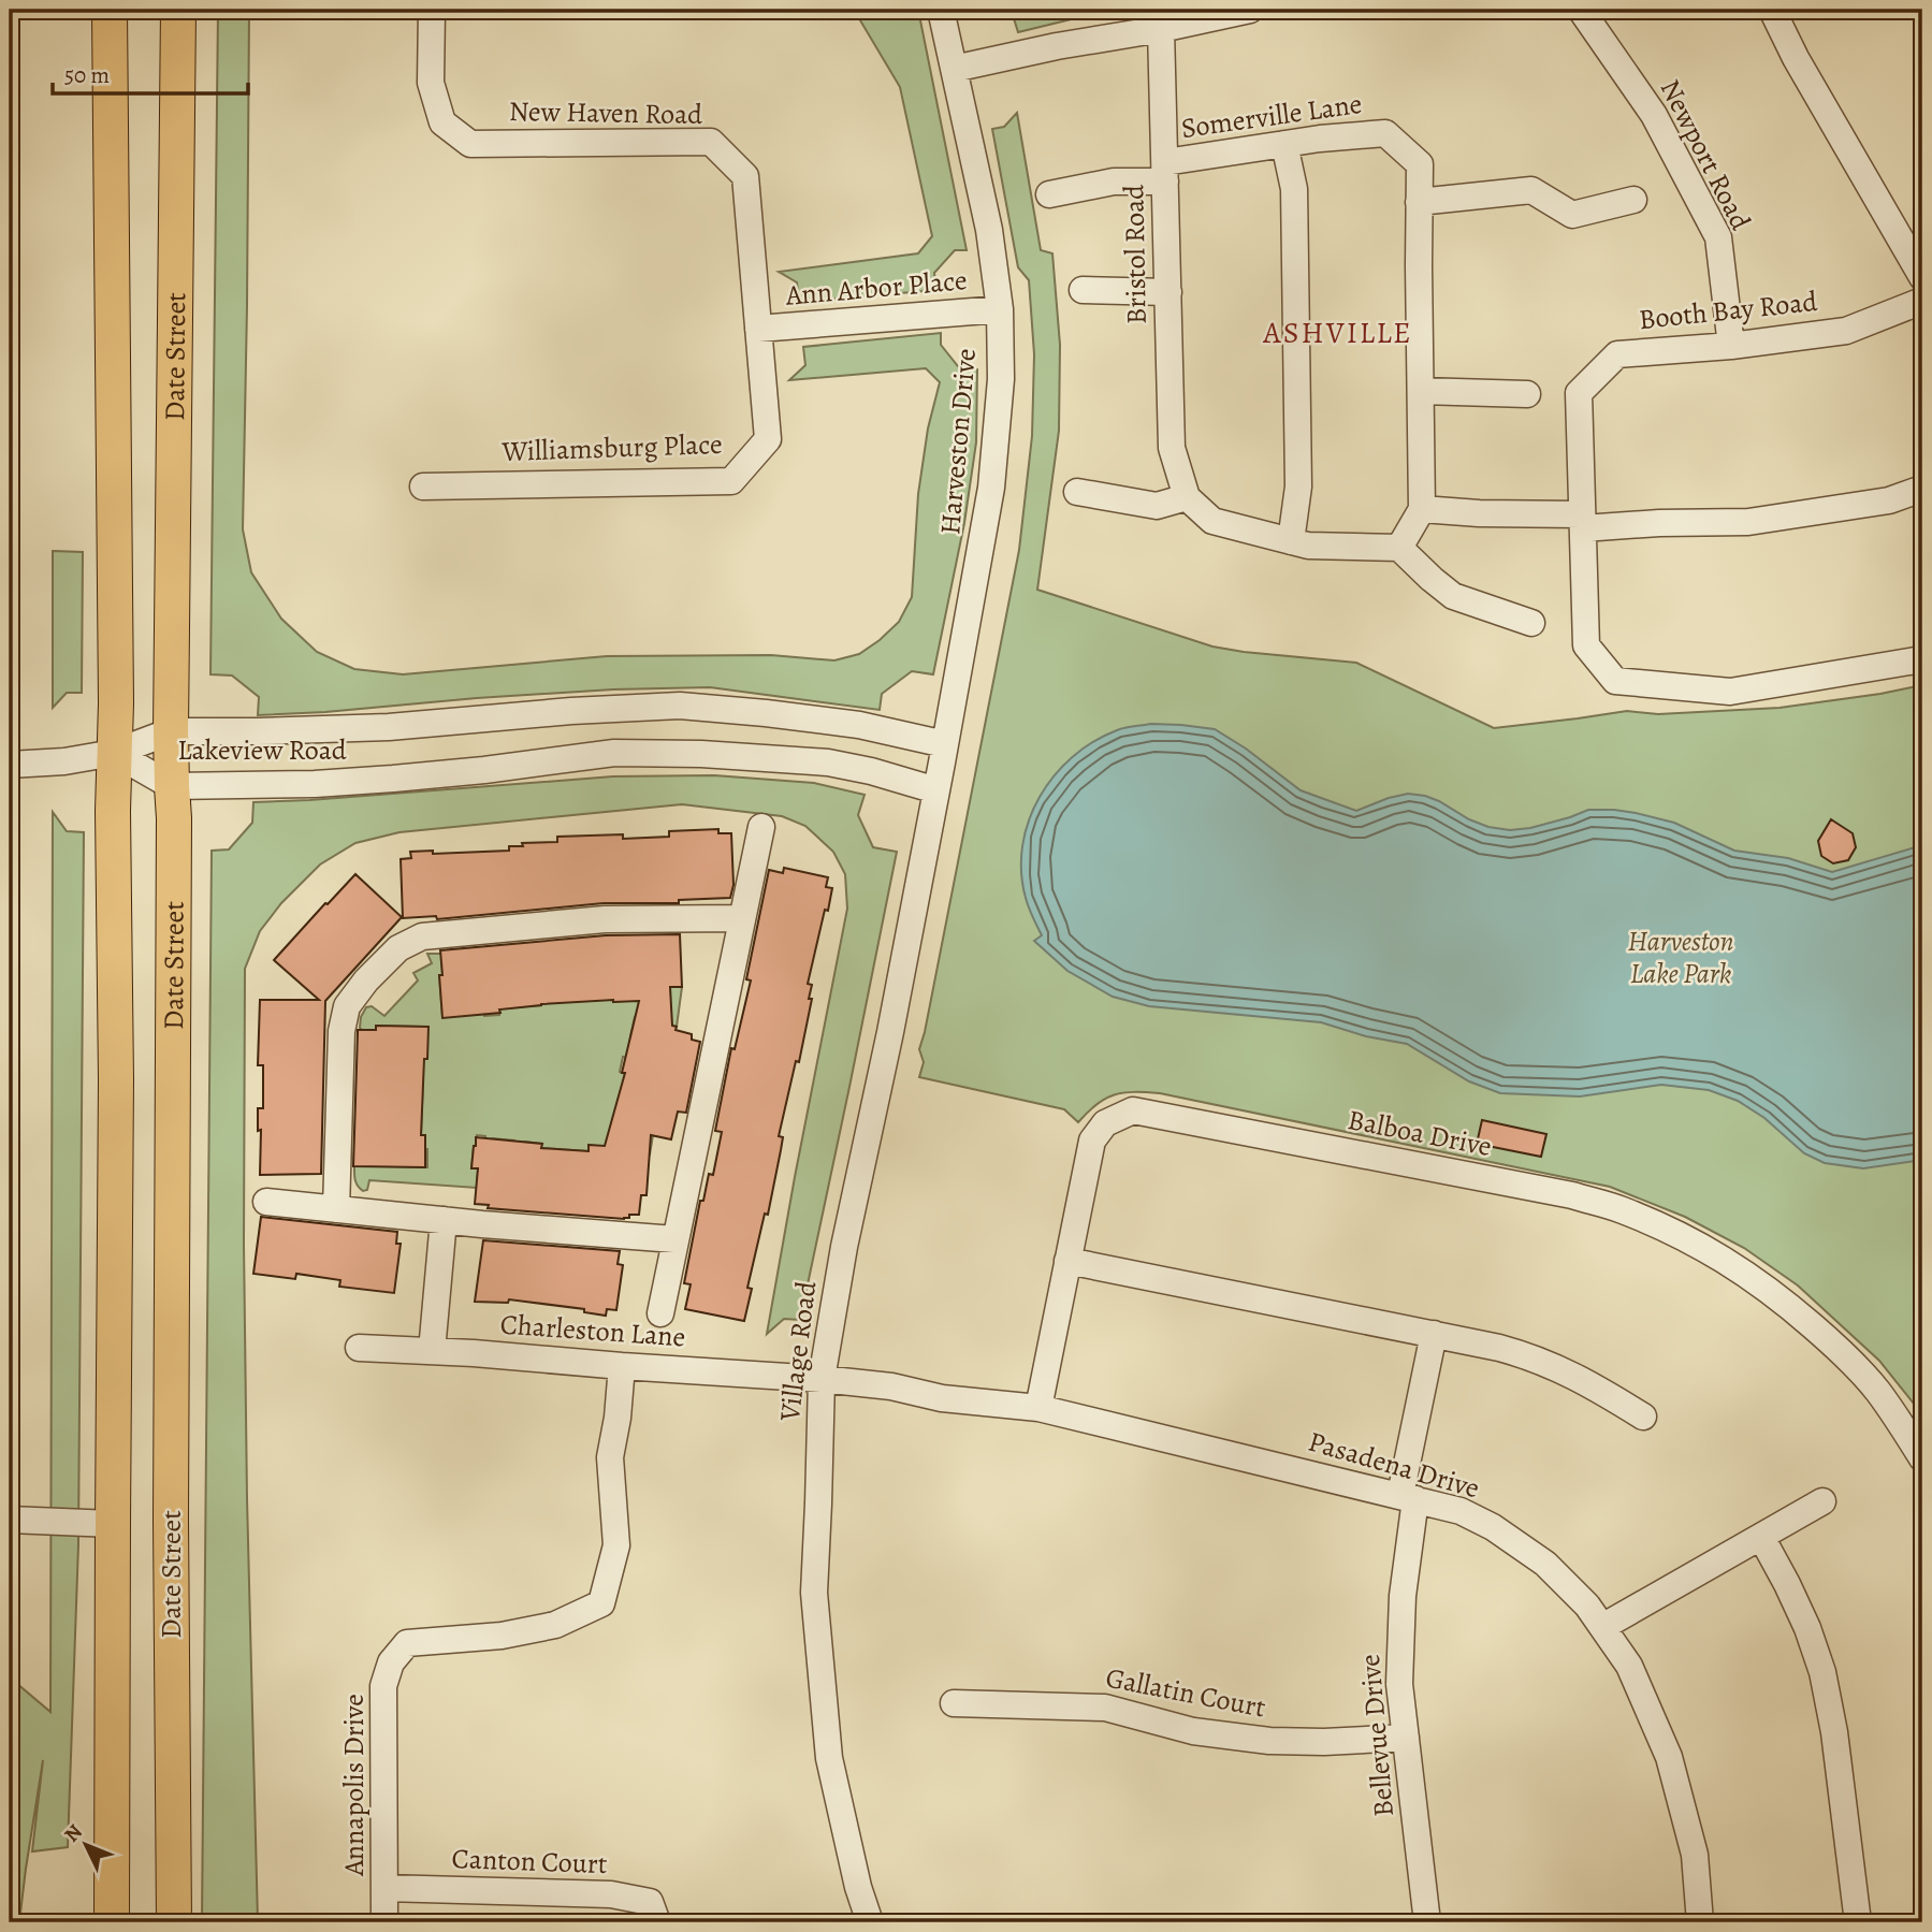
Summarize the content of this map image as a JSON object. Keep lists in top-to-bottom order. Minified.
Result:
{"streets":{"main road":["Date Street"],"street":["New Haven Road","Somerville Lane","Newport Road","Bristol Road","Ann Arbor Place","Booth Bay Road","Harveston Drive","Williamsburg Place","Lakeview Road","Balboa Drive","Charleston Lane","Village Road","Pasadena Drive","Gallatin Court","Bellevue Drive","Annapolis Drive","Canton Court"]},"crossings":[["New Haven Road","Ann Arbor Place"],["New Haven Road","Williamsburg Place"],["Somerville Lane","Bristol Road"],["Newport Road","Booth Bay Road"],["Ann Arbor Place","Harveston Drive"],["Ann Arbor Place","Williamsburg Place"],["Date Street","Lakeview Road"],["Harveston Drive","Lakeview Road"],["Harveston Drive","Village Road"],["Lakeview Road","Village Road"],["Balboa Drive","Pasadena Drive"],["Charleston Lane","Village Road"],["Charleston Lane","Pasadena Drive"],["Charleston Lane","Annapolis Drive"],["Village Road","Pasadena Drive"],["Pasadena Drive","Bellevue Drive"],["Gallatin Court","Bellevue Drive"],["Annapolis Drive","Canton Court"]],"districts":["ASHVILLE"],"parks":["Harveston Lake Park"],"scale_bar":"50 m","north":"top left"}
